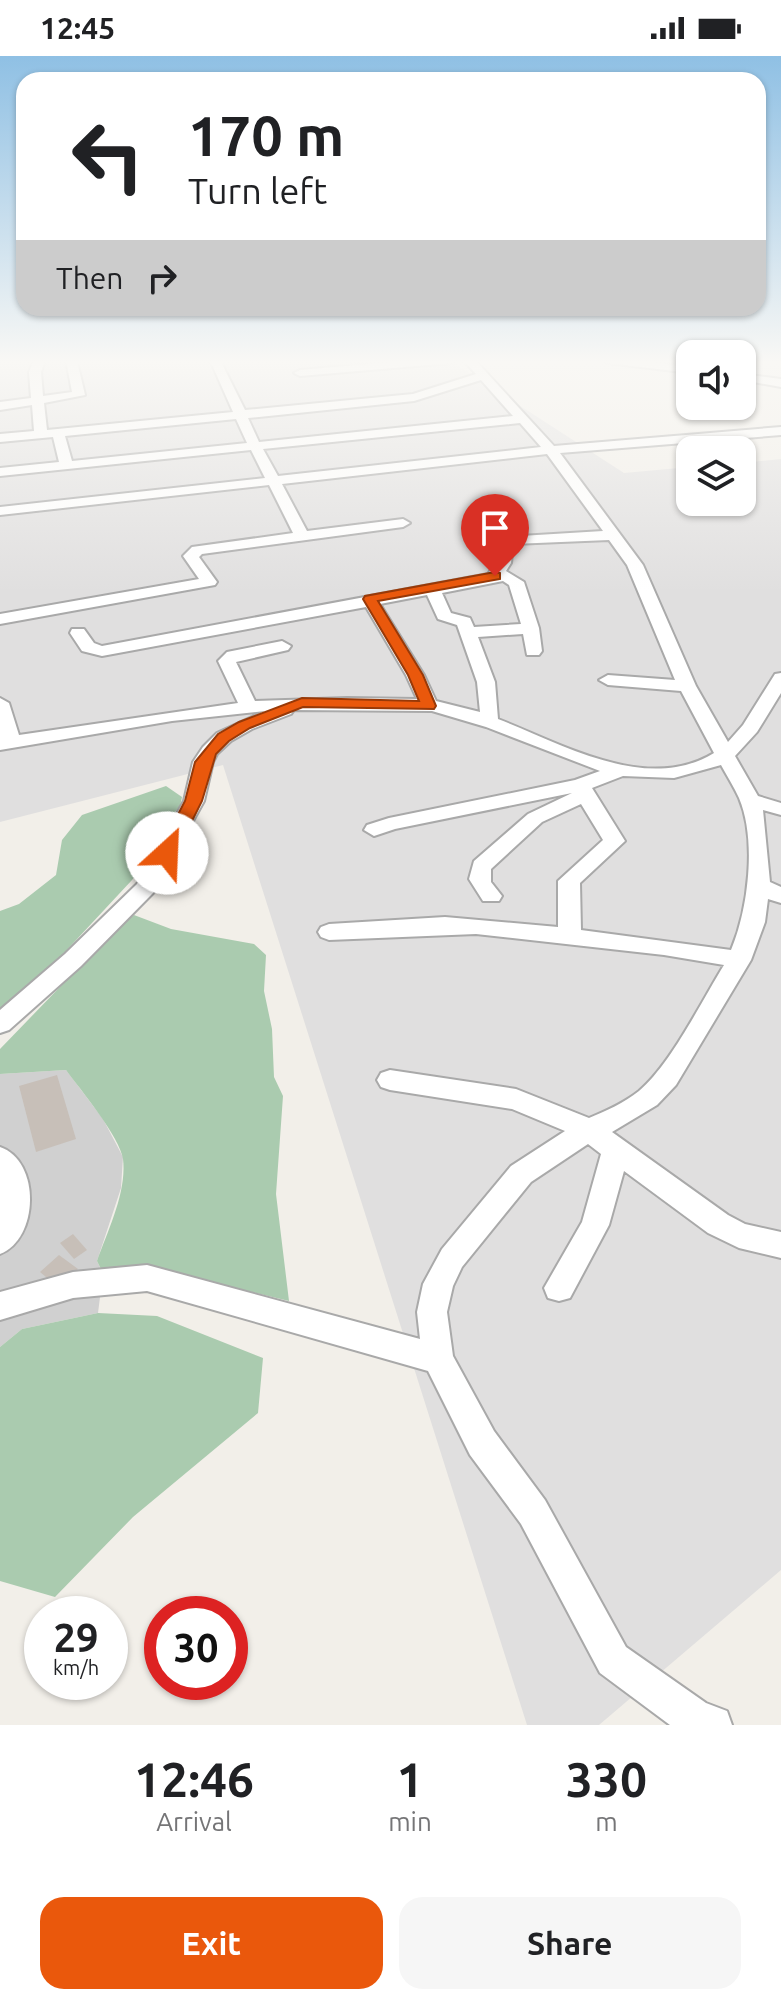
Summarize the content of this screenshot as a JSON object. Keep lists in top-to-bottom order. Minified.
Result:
{"page":{"status":"12:45","turn":["170 m","Turn left"],"then":"Then","speed":"29 km/h","limit":"30","eta":["12:46","Arrival","1","min","330","m"],"buttons":["Exit","Share"]}}
